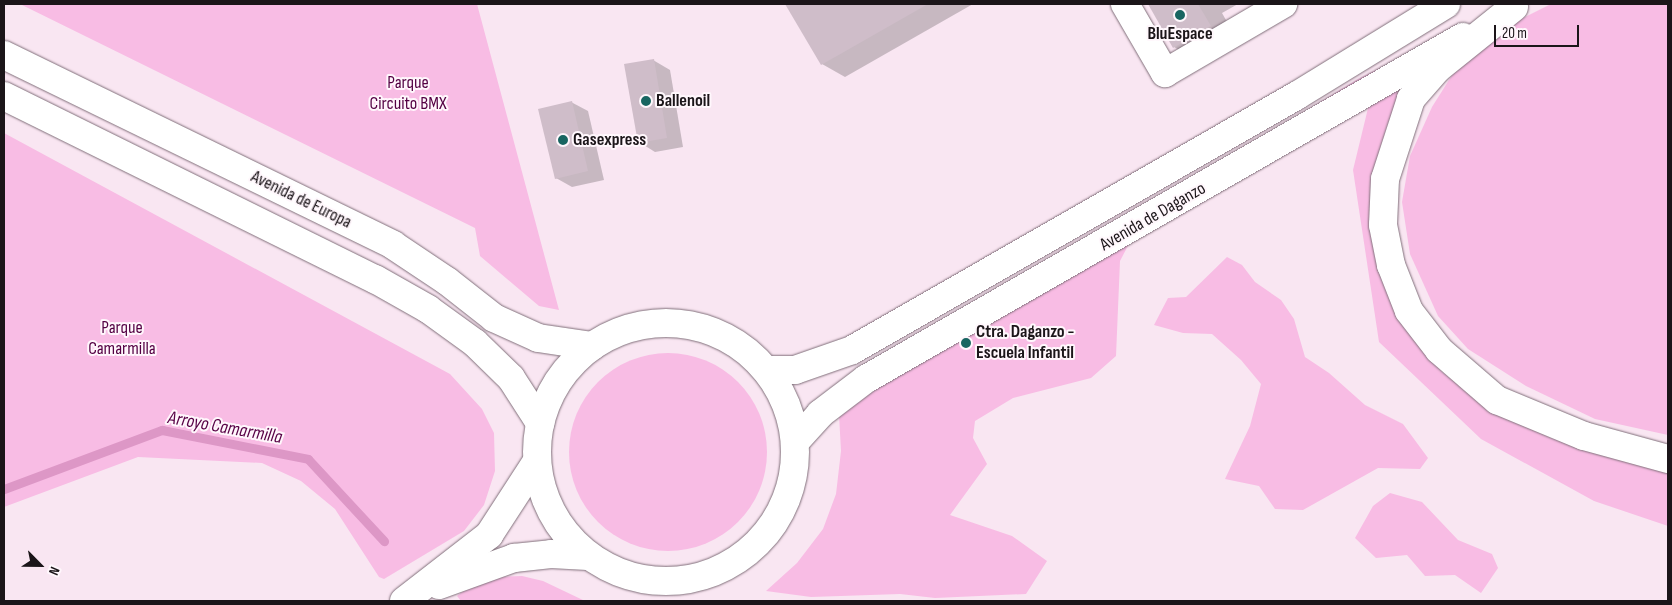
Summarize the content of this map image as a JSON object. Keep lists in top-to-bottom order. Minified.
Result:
{"streets":{"main road":["Avenida de Europa","Avenida de Daganzo"]},"water":["Arroyo Camarmilla"],"parks":["Parque Circuito BMX","Parque Camarmilla"],"places":["BluEspace","Ballenoil","Gasexpress","Ctra. Daganzo - Escuela Infantil"],"scale_bar":"20 m","north":"bottom right"}
